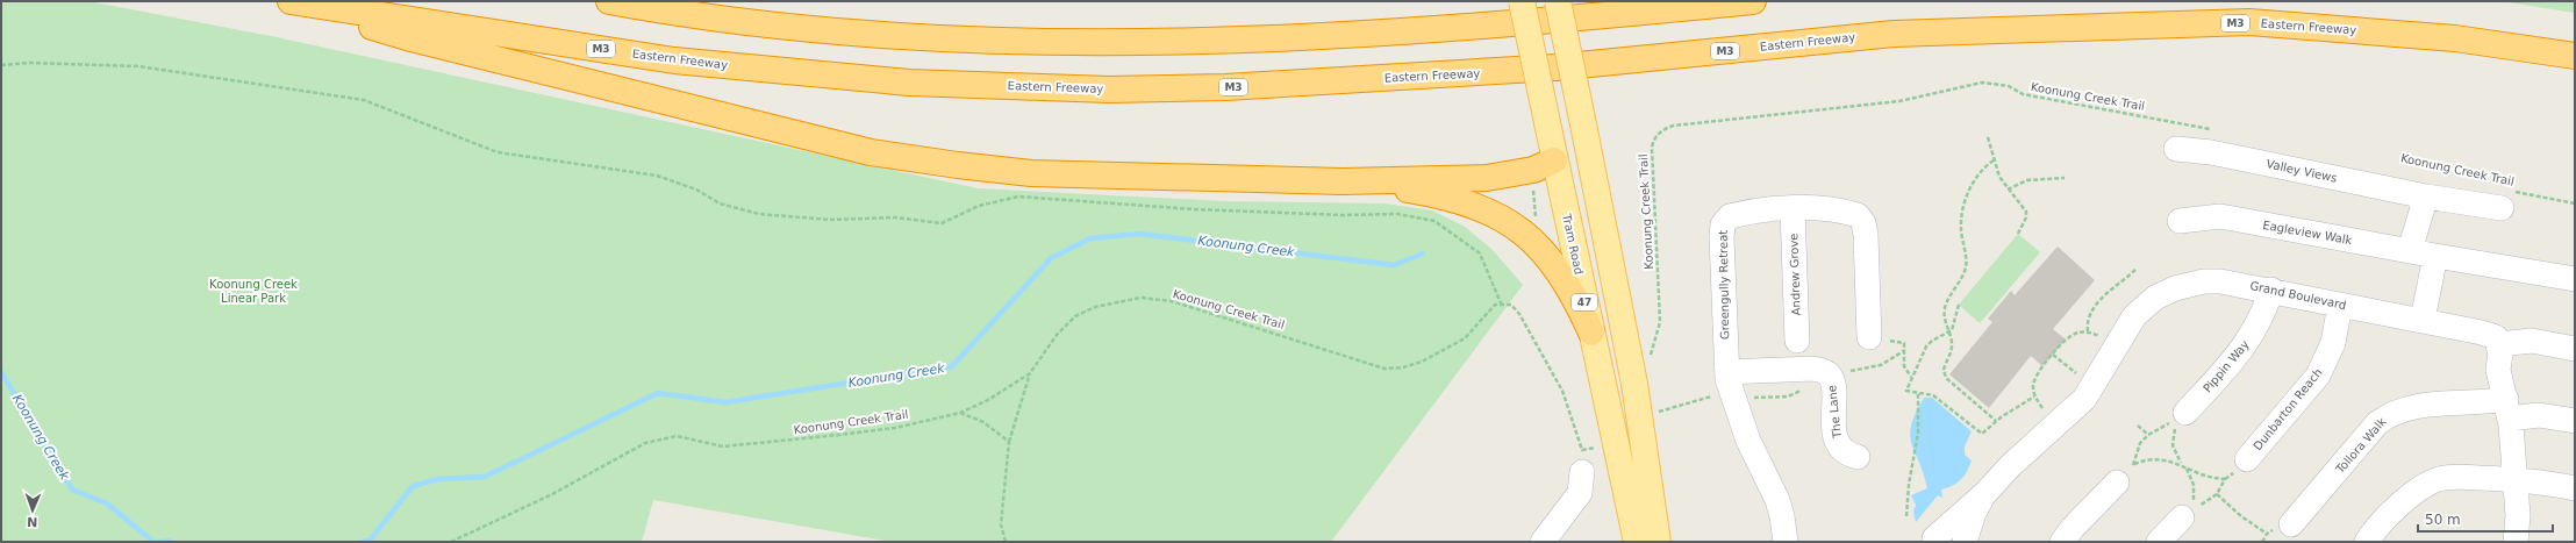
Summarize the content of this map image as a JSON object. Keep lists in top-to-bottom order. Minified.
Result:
{"streets":{"highway":["M3","Eastern Freeway"],"main road":["Tram Road","47"],"street":["Valley Views","Eagleview Walk","Andrew Grove","Greengully Retreat","Grand Boulevard","Pippin Way","Dunbarton Reach","The Lane","Tollora Walk"],"path":["Koonung Creek Trail"]},"crossings":[["Koonung Creek Trail","Valley Views"],["Andrew Grove","Greengully Retreat"],["Greengully Retreat","The Lane"],["Grand Boulevard","Pippin Way"],["Grand Boulevard","Dunbarton Reach"]],"water":["Koonung Creek"],"parks":["Koonung Creek Linear Park"],"scale_bar":"50 m","north":"bottom"}
